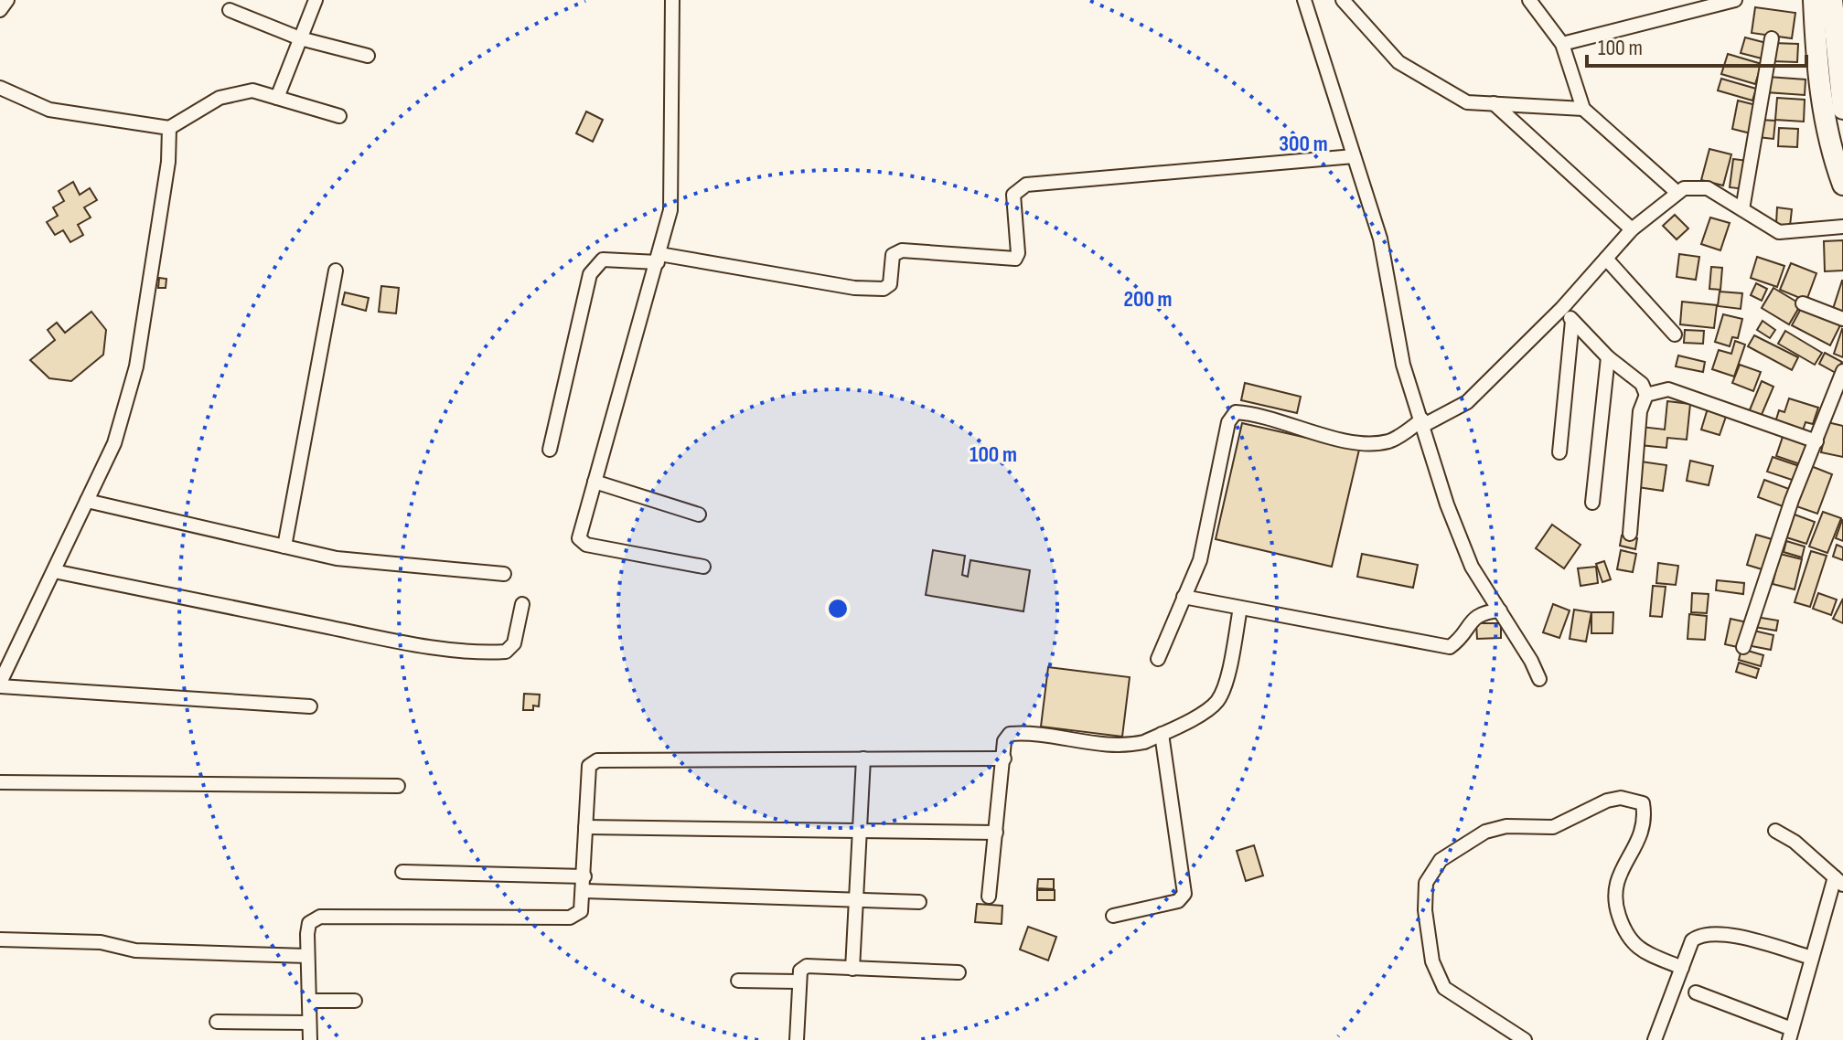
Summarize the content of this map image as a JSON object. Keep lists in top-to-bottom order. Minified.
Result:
{"scale_bar":"100 m","rings":["300 m","200 m","100 m"]}
